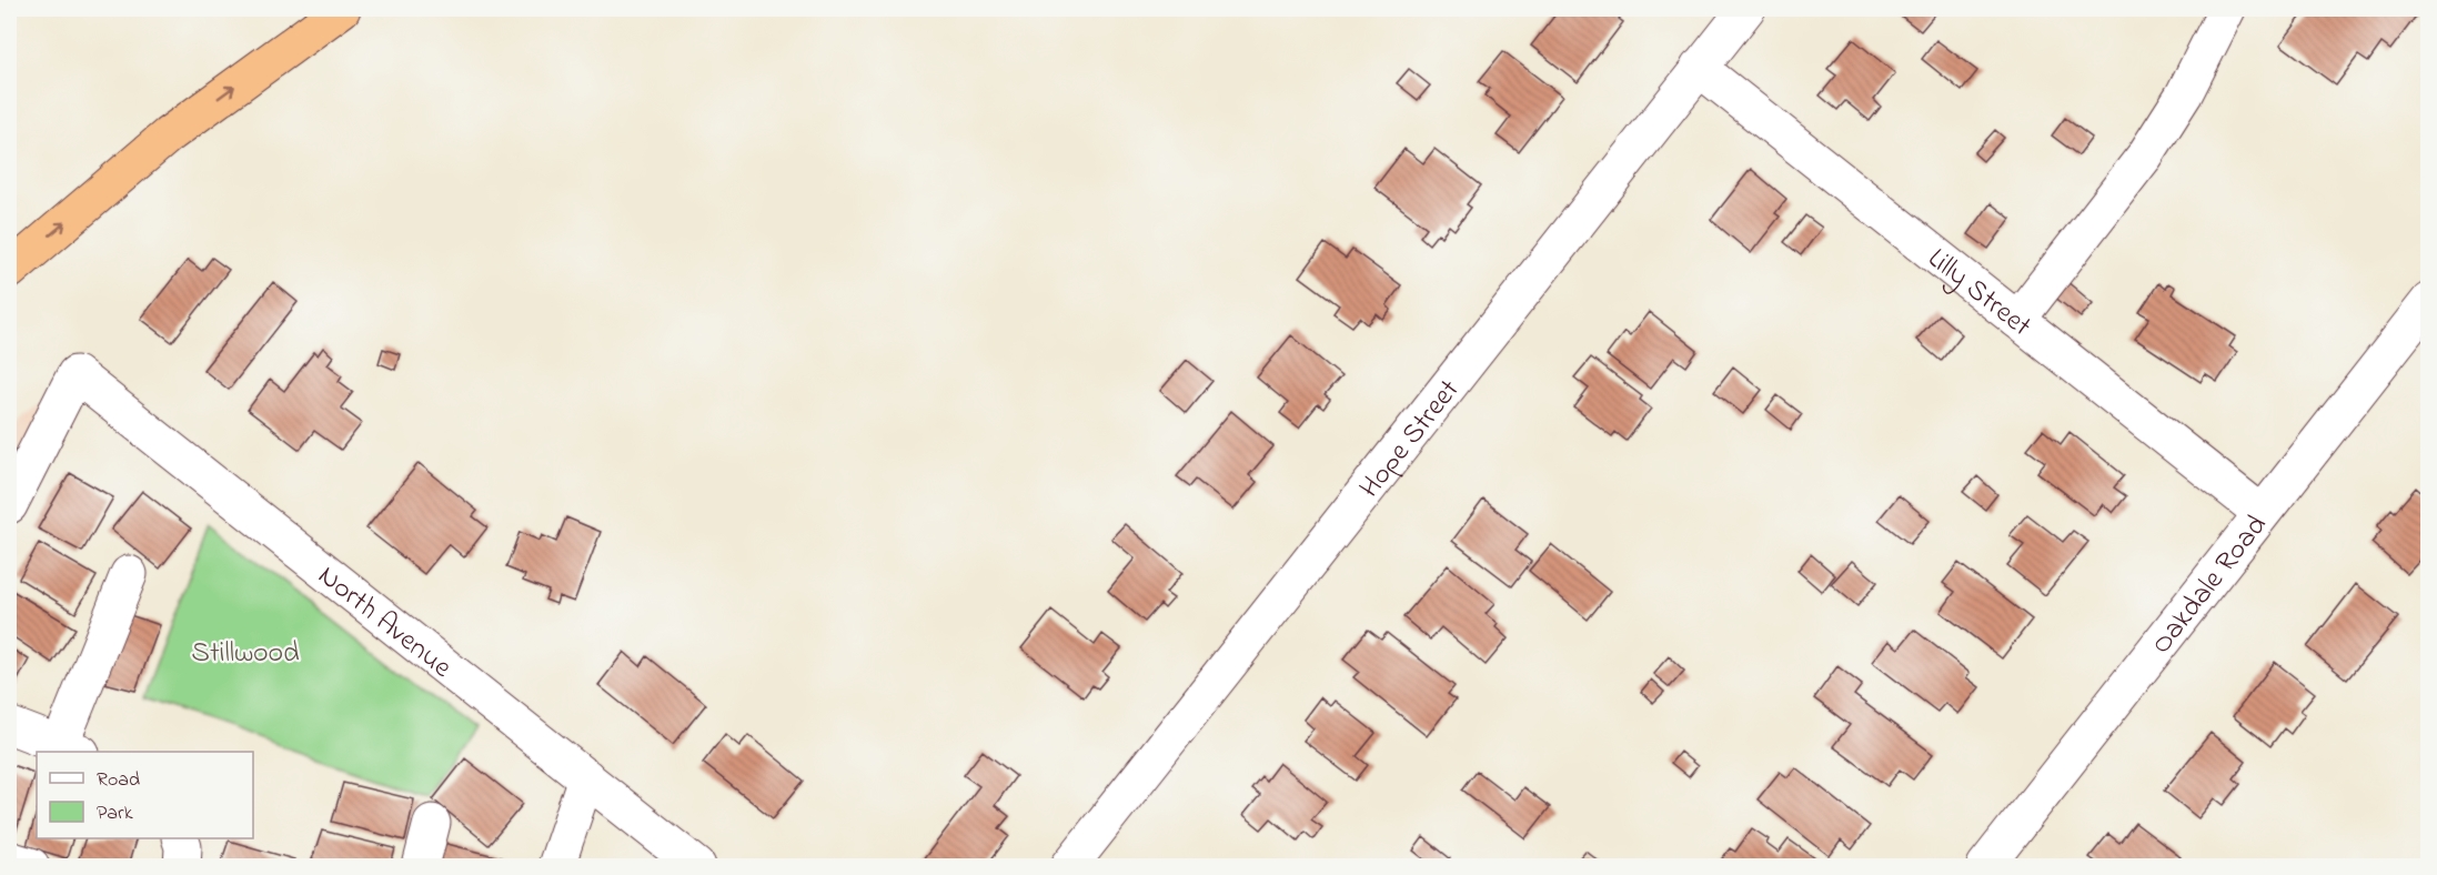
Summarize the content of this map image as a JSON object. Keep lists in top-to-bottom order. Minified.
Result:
{"streets":{"street":["Lilly Street","Hope Street","Oakdale Road","North Avenue"]},"crossings":[["Lilly Street","Hope Street"],["Lilly Street","Oakdale Road"]],"parks":["Stillwood"],"legend":["Road","Park"]}
